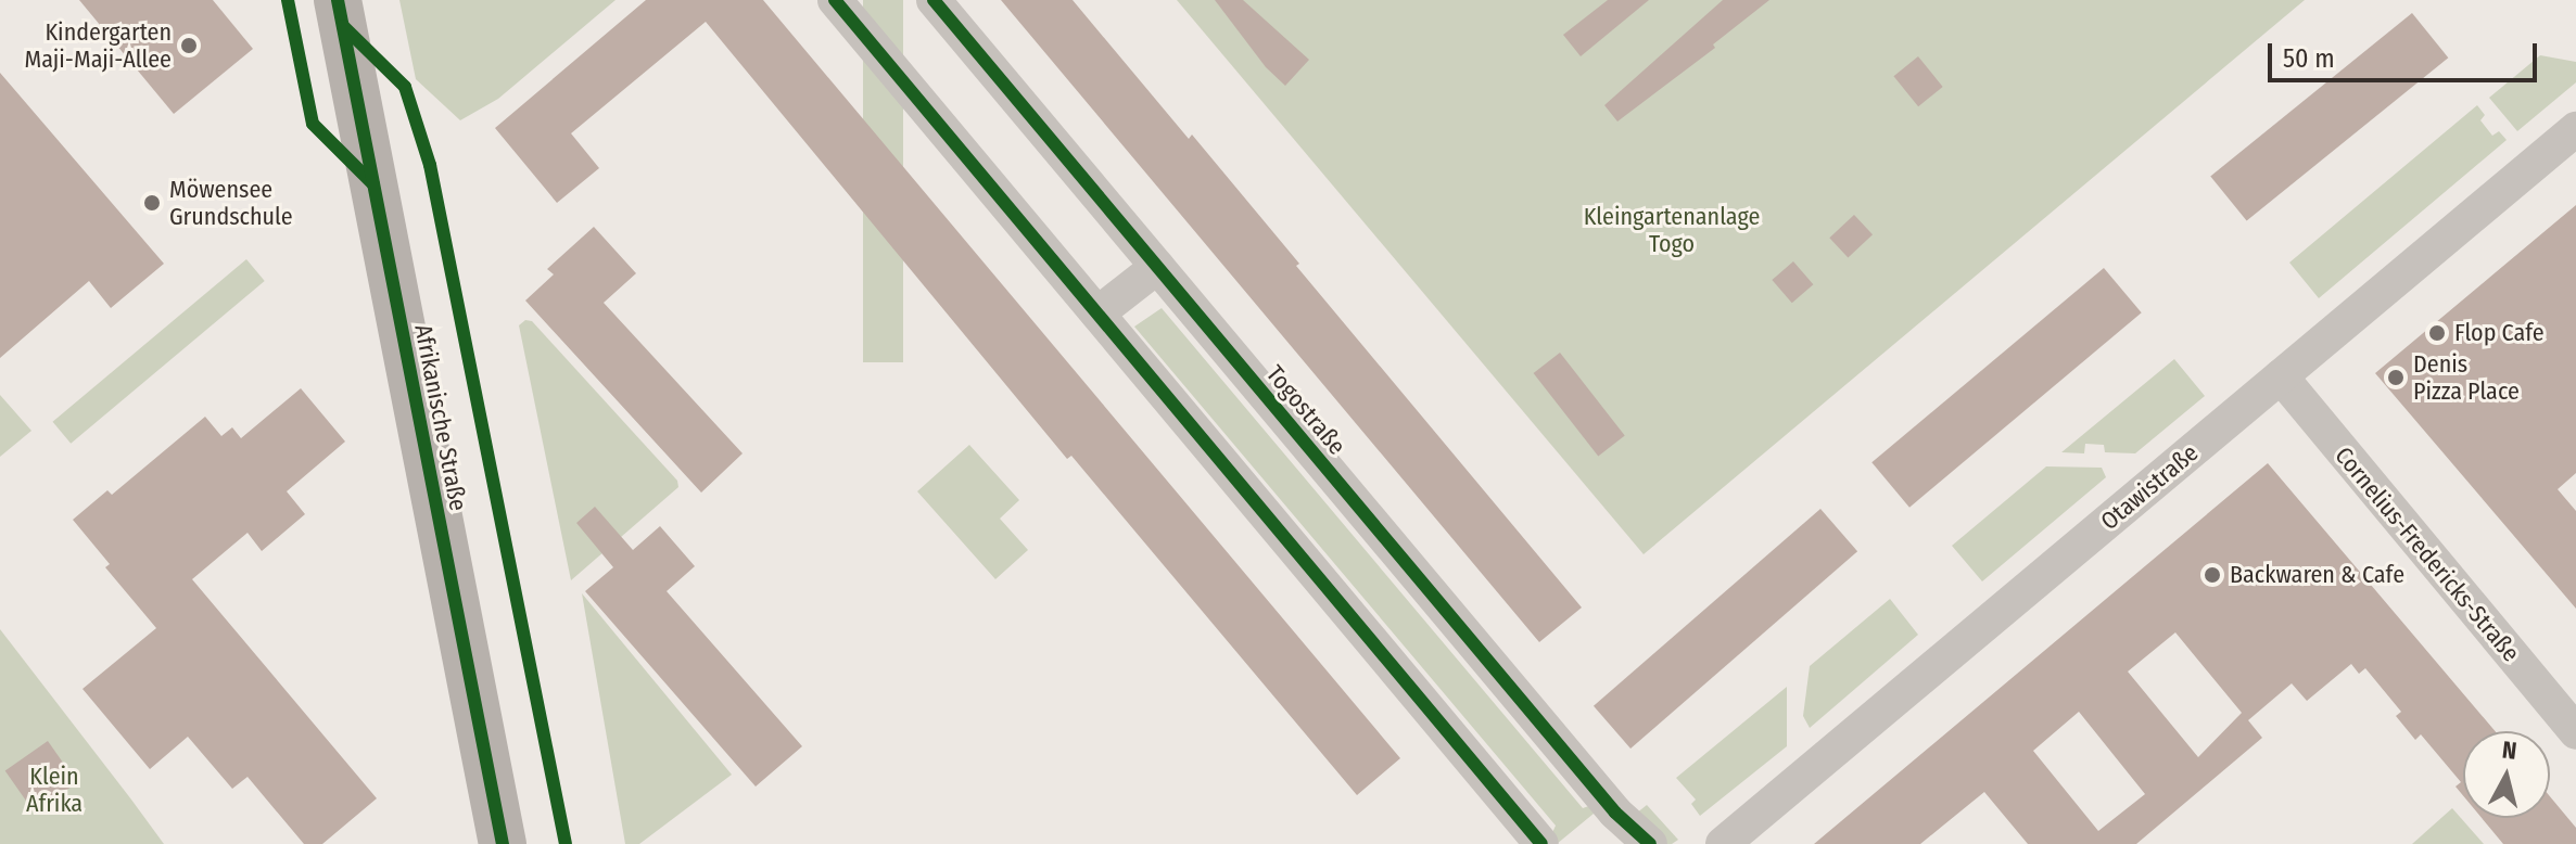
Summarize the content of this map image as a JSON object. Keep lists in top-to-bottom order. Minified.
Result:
{"streets":{"street":["Togostraße","Afrikanische Straße","Otawistraße","Cornelius-Fredericks-Straße"]},"crossings":[["Otawistraße","Cornelius-Fredericks-Straße"]],"parks":["Kleingartenanlage Togo","Klein Afrika"],"places":["Kindergarten Maji-Maji-Allee","Möwensee Grundschule","Flop Cafe","Denis Pizza Place","Backwaren & Cafe"],"scale_bar":"50 m","north":"top"}
